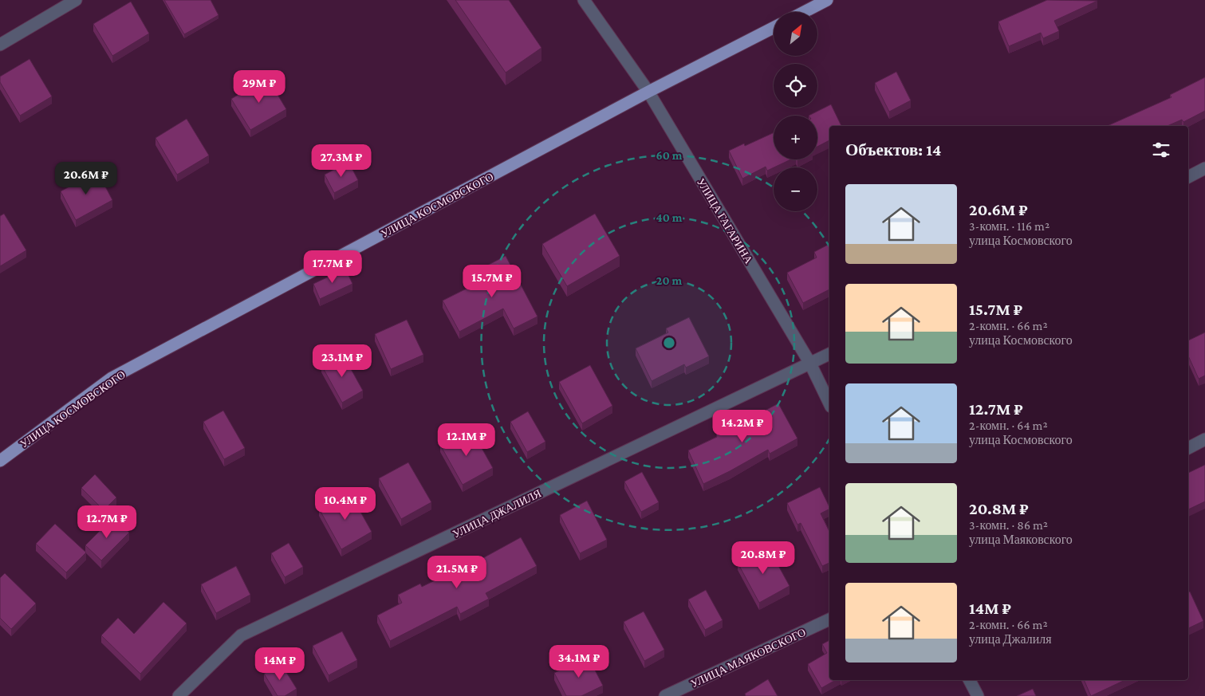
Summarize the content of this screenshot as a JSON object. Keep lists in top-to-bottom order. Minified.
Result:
{"streets":{"main road":["УЛИЦА КОСМОВСКОГО"],"street":["УЛИЦА ГАГАРИНА","УЛИЦА ДЖАЛИЛЯ","УЛИЦА МАЯКОВСКОГО"]},"crossings":[["УЛИЦА КОСМОВСКОГО","УЛИЦА ГАГАРИНА"],["УЛИЦА ГАГАРИНА","УЛИЦА ДЖАЛИЛЯ"]],"north":"top right","page":{"map_buttons":["+","−"],"price":["29M ₽","27.3M ₽","20.6M ₽","17.7M ₽","15.7M ₽","23.1M ₽","14.2M ₽","12.1M ₽","10.4M ₽","12.7M ₽","20.8M ₽","21.5M ₽","34.1M ₽","14M ₽"],"heading":"Объектов: 14","list":[{"name":"20.6M ₽","note":"3-комн. · 116 m² · улица Космовского"},{"name":"15.7M ₽","note":"2-комн. · 66 m² · улица Космовского"},{"name":"12.7M ₽","note":"2-комн. · 64 m² · улица Космовского"},{"name":"20.8M ₽","note":"3-комн. · 86 m² · улица Маяковского"},{"name":"14M ₽","note":"2-комн. · 66 m² · улица Джалиля"}]},"rings":["60 m","40 m","20 m"]}
